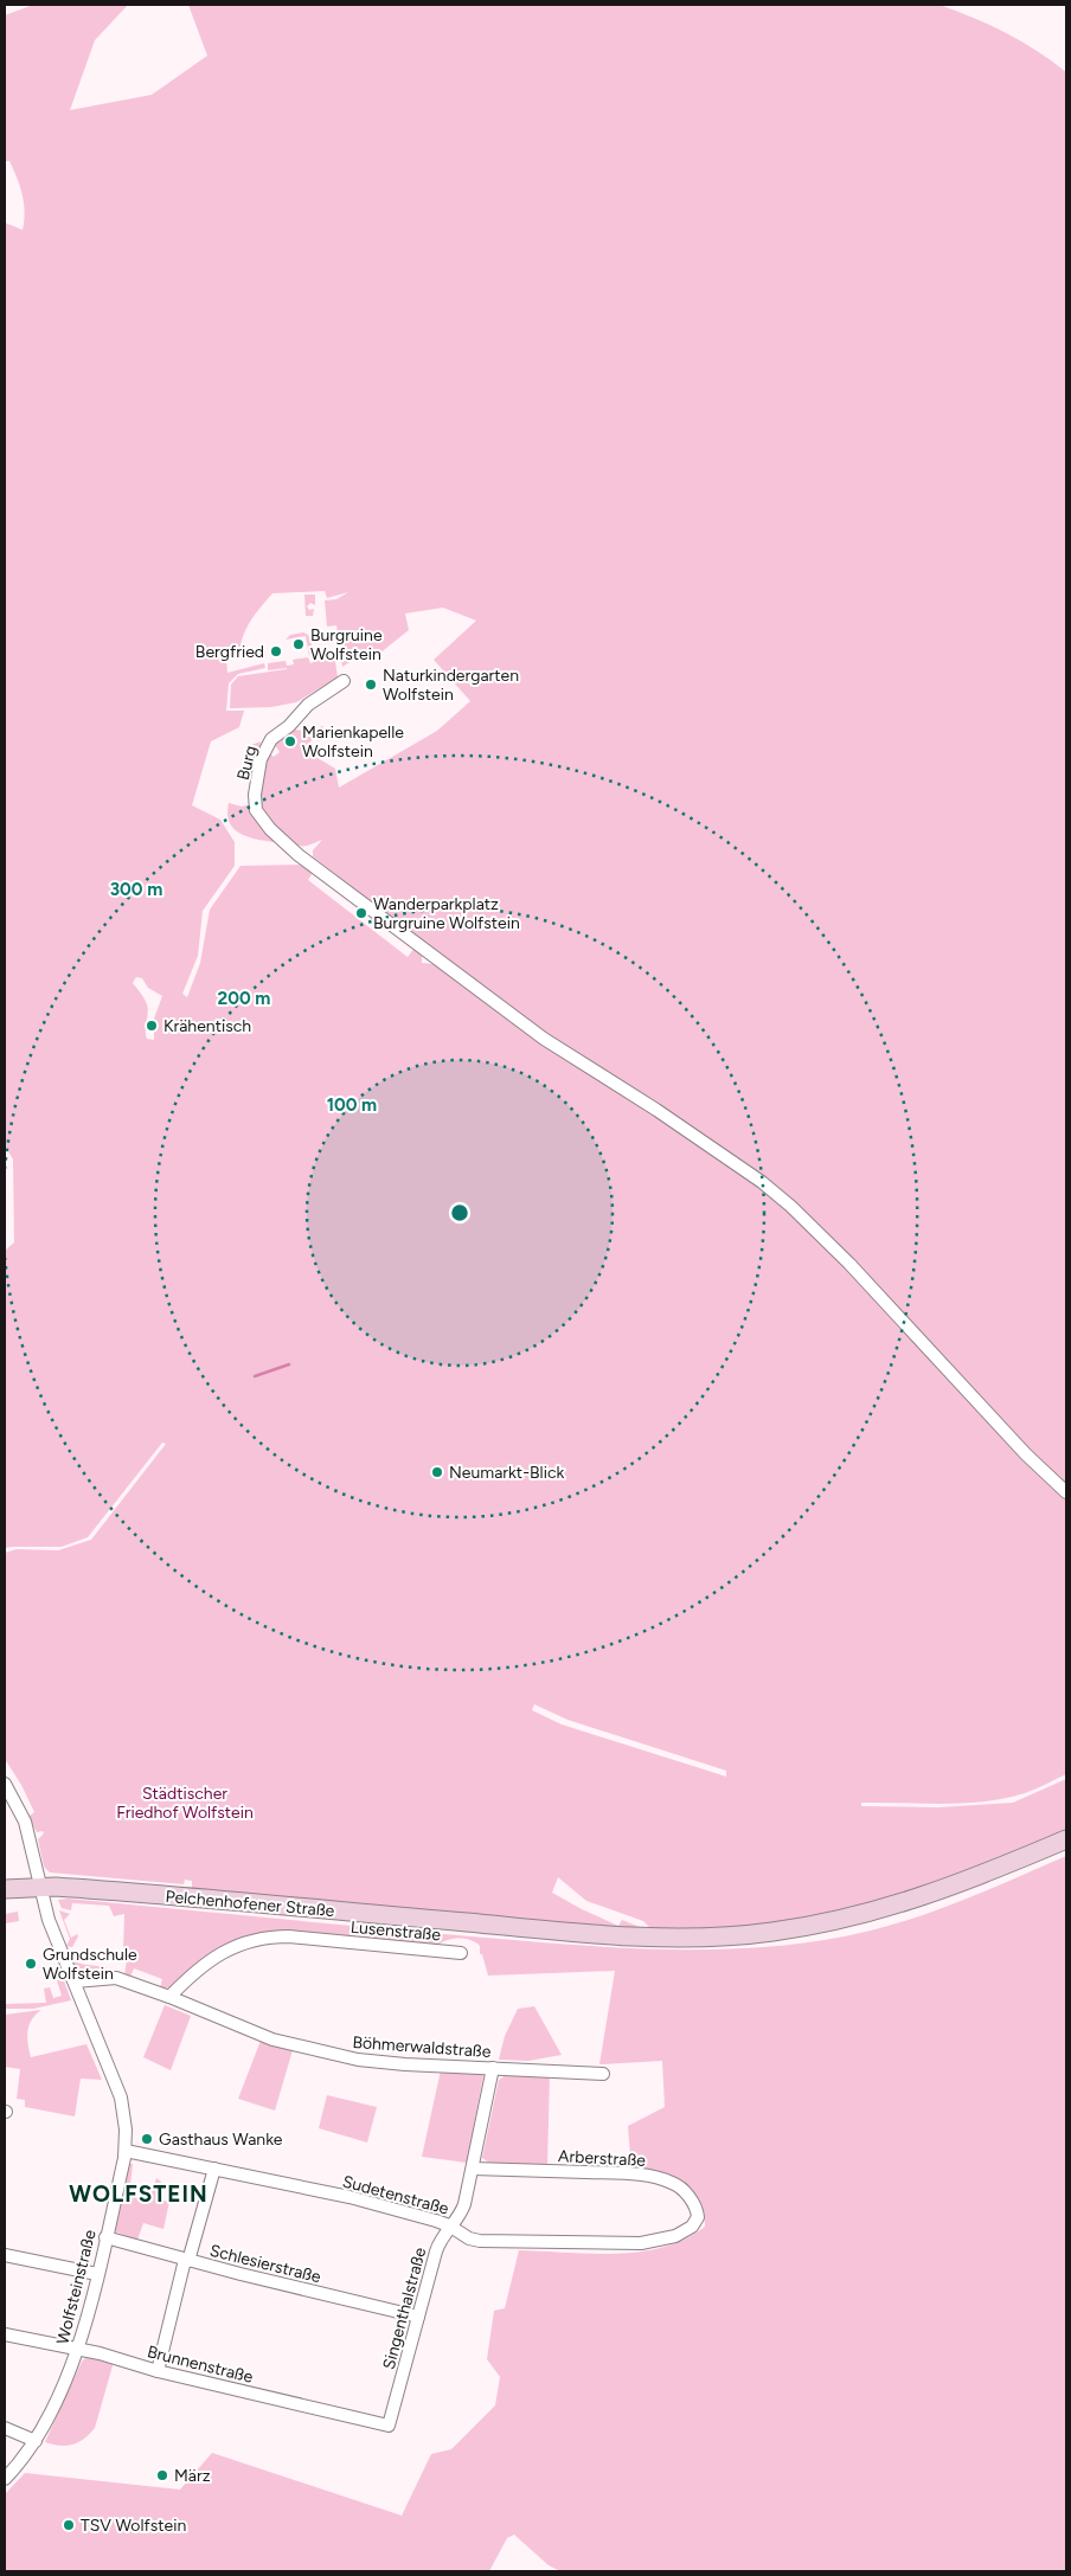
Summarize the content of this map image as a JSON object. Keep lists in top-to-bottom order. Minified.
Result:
{"streets":{"main road":["Pelchenhofener Straße"],"street":["Burg","Lusenstraße","Böhmerwaldstraße","Arberstraße","Sudetenstraße","Schlesierstraße","Wolfsteinstraße","Singenthalstraße","Brunnenstraße"]},"crossings":[["Pelchenhofener Straße","Wolfsteinstraße"],["Lusenstraße","Böhmerwaldstraße"],["Böhmerwaldstraße","Wolfsteinstraße"],["Böhmerwaldstraße","Singenthalstraße"],["Arberstraße","Sudetenstraße"],["Arberstraße","Singenthalstraße"],["Sudetenstraße","Wolfsteinstraße"],["Sudetenstraße","Singenthalstraße"],["Schlesierstraße","Wolfsteinstraße"],["Schlesierstraße","Singenthalstraße"],["Wolfsteinstraße","Brunnenstraße"],["Singenthalstraße","Brunnenstraße"]],"districts":["WOLFSTEIN"],"parks":["Städtischer Friedhof Wolfstein"],"places":["Burgruine Wolfstein","Bergfried","Naturkindergarten Wolfstein","Marienkapelle Wolfstein","Wanderparkplatz Burgruine Wolfstein","Krähentisch","Neumarkt-Blick","Grundschule Wolfstein","Gasthaus Wanke","März","TSV Wolfstein"],"rings":["300 m","200 m","100 m"]}
